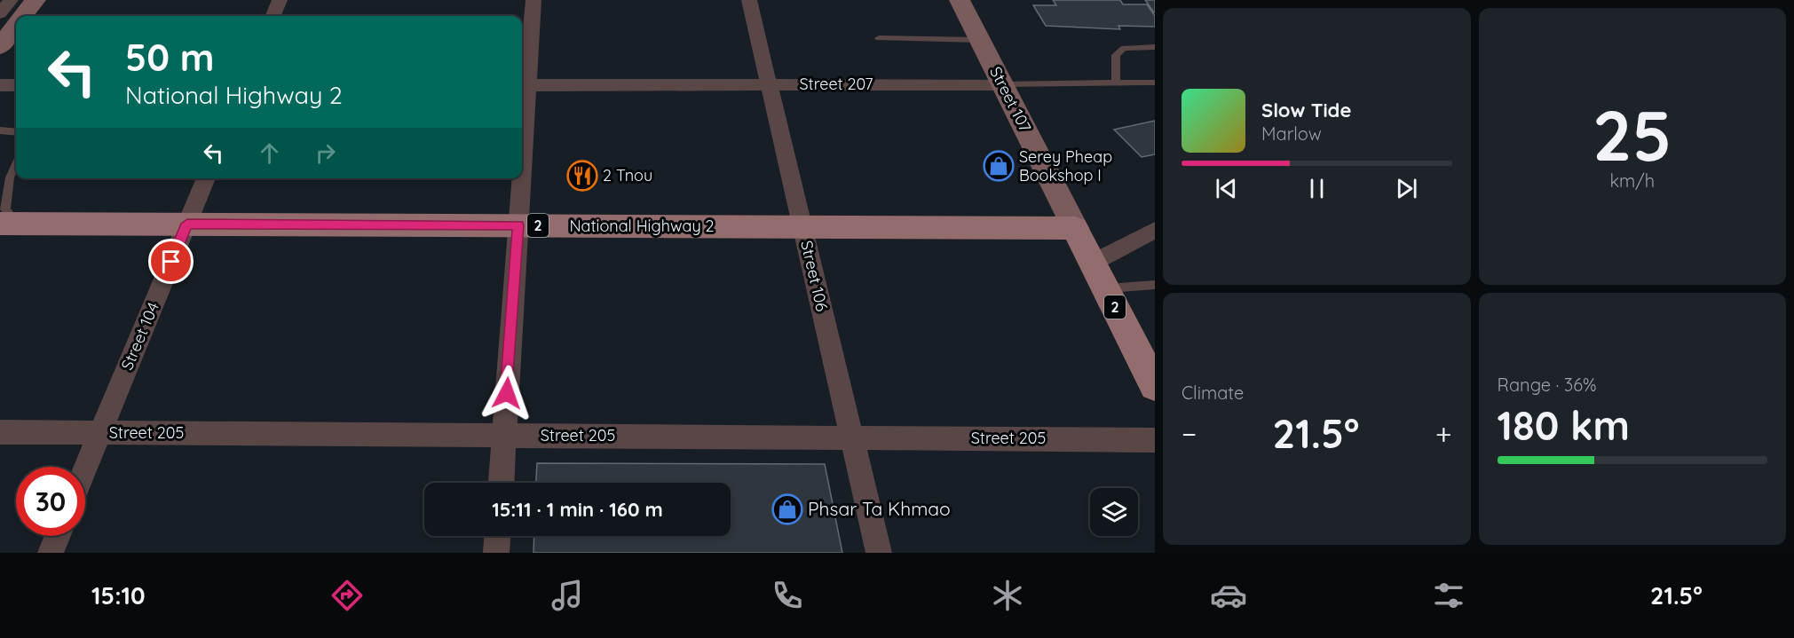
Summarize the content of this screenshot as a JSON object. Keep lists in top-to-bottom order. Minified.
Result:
{"streets":{"main road":["2","National Highway 2"],"street":["Street 207","Street 107","Street 106","Street 104","Street 205"]},"crossings":[["Street 207","Street 107"],["Street 207","Street 106"],["Street 107","2"],["Street 107","National Highway 2"],["2","National Highway 2"],["National Highway 2","Street 106"],["National Highway 2","Street 104"],["Street 106","Street 205"],["Street 104","Street 205"]],"places":{"shop":["Serey Pheap Bookshop I","Phsar Ta Khmao"],"restaurant":["2 Tnou"]},"page":{"tile":[["25","km/h"],"Climate",["Range · 36%","180 km"]],"turn":["50 m","National Highway 2"],"song":["Slow Tide","Marlow"],"heat":["−","21.5°","+"],"limit":"30","trip":"15:11 · 1 min · 160 m","tabs":["15:10","21.5°"]}}
